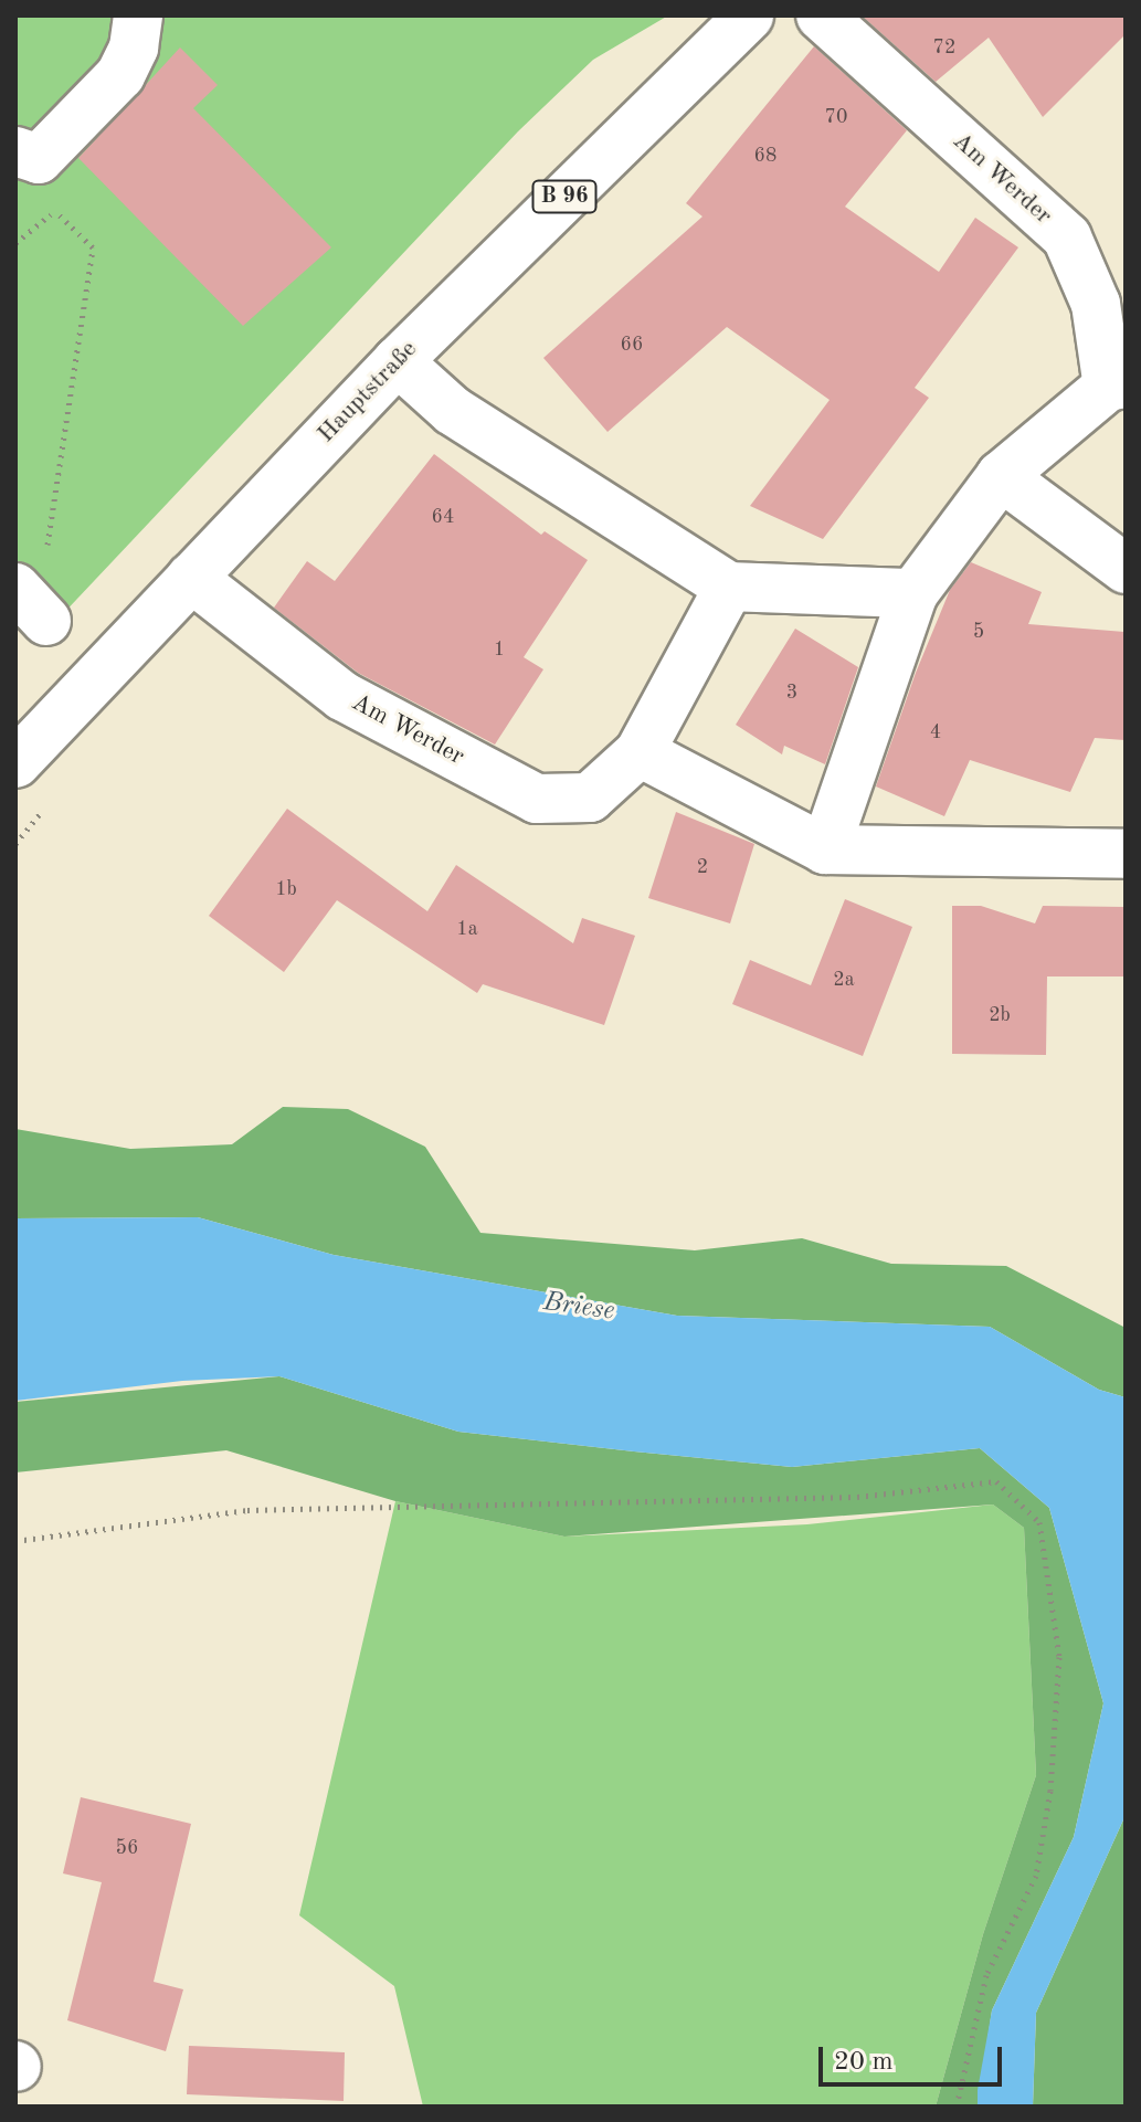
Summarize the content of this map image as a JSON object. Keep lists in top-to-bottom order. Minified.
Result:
{"streets":{"street":["Am Werder","B 96","Hauptstraße"]},"crossings":[["Am Werder","Hauptstraße"]],"water":["Briese"],"house_numbers":["72","70","68","66","64","5","1","3","4","2","1b","1a","2a","2b","56"],"scale_bar":"20 m"}
